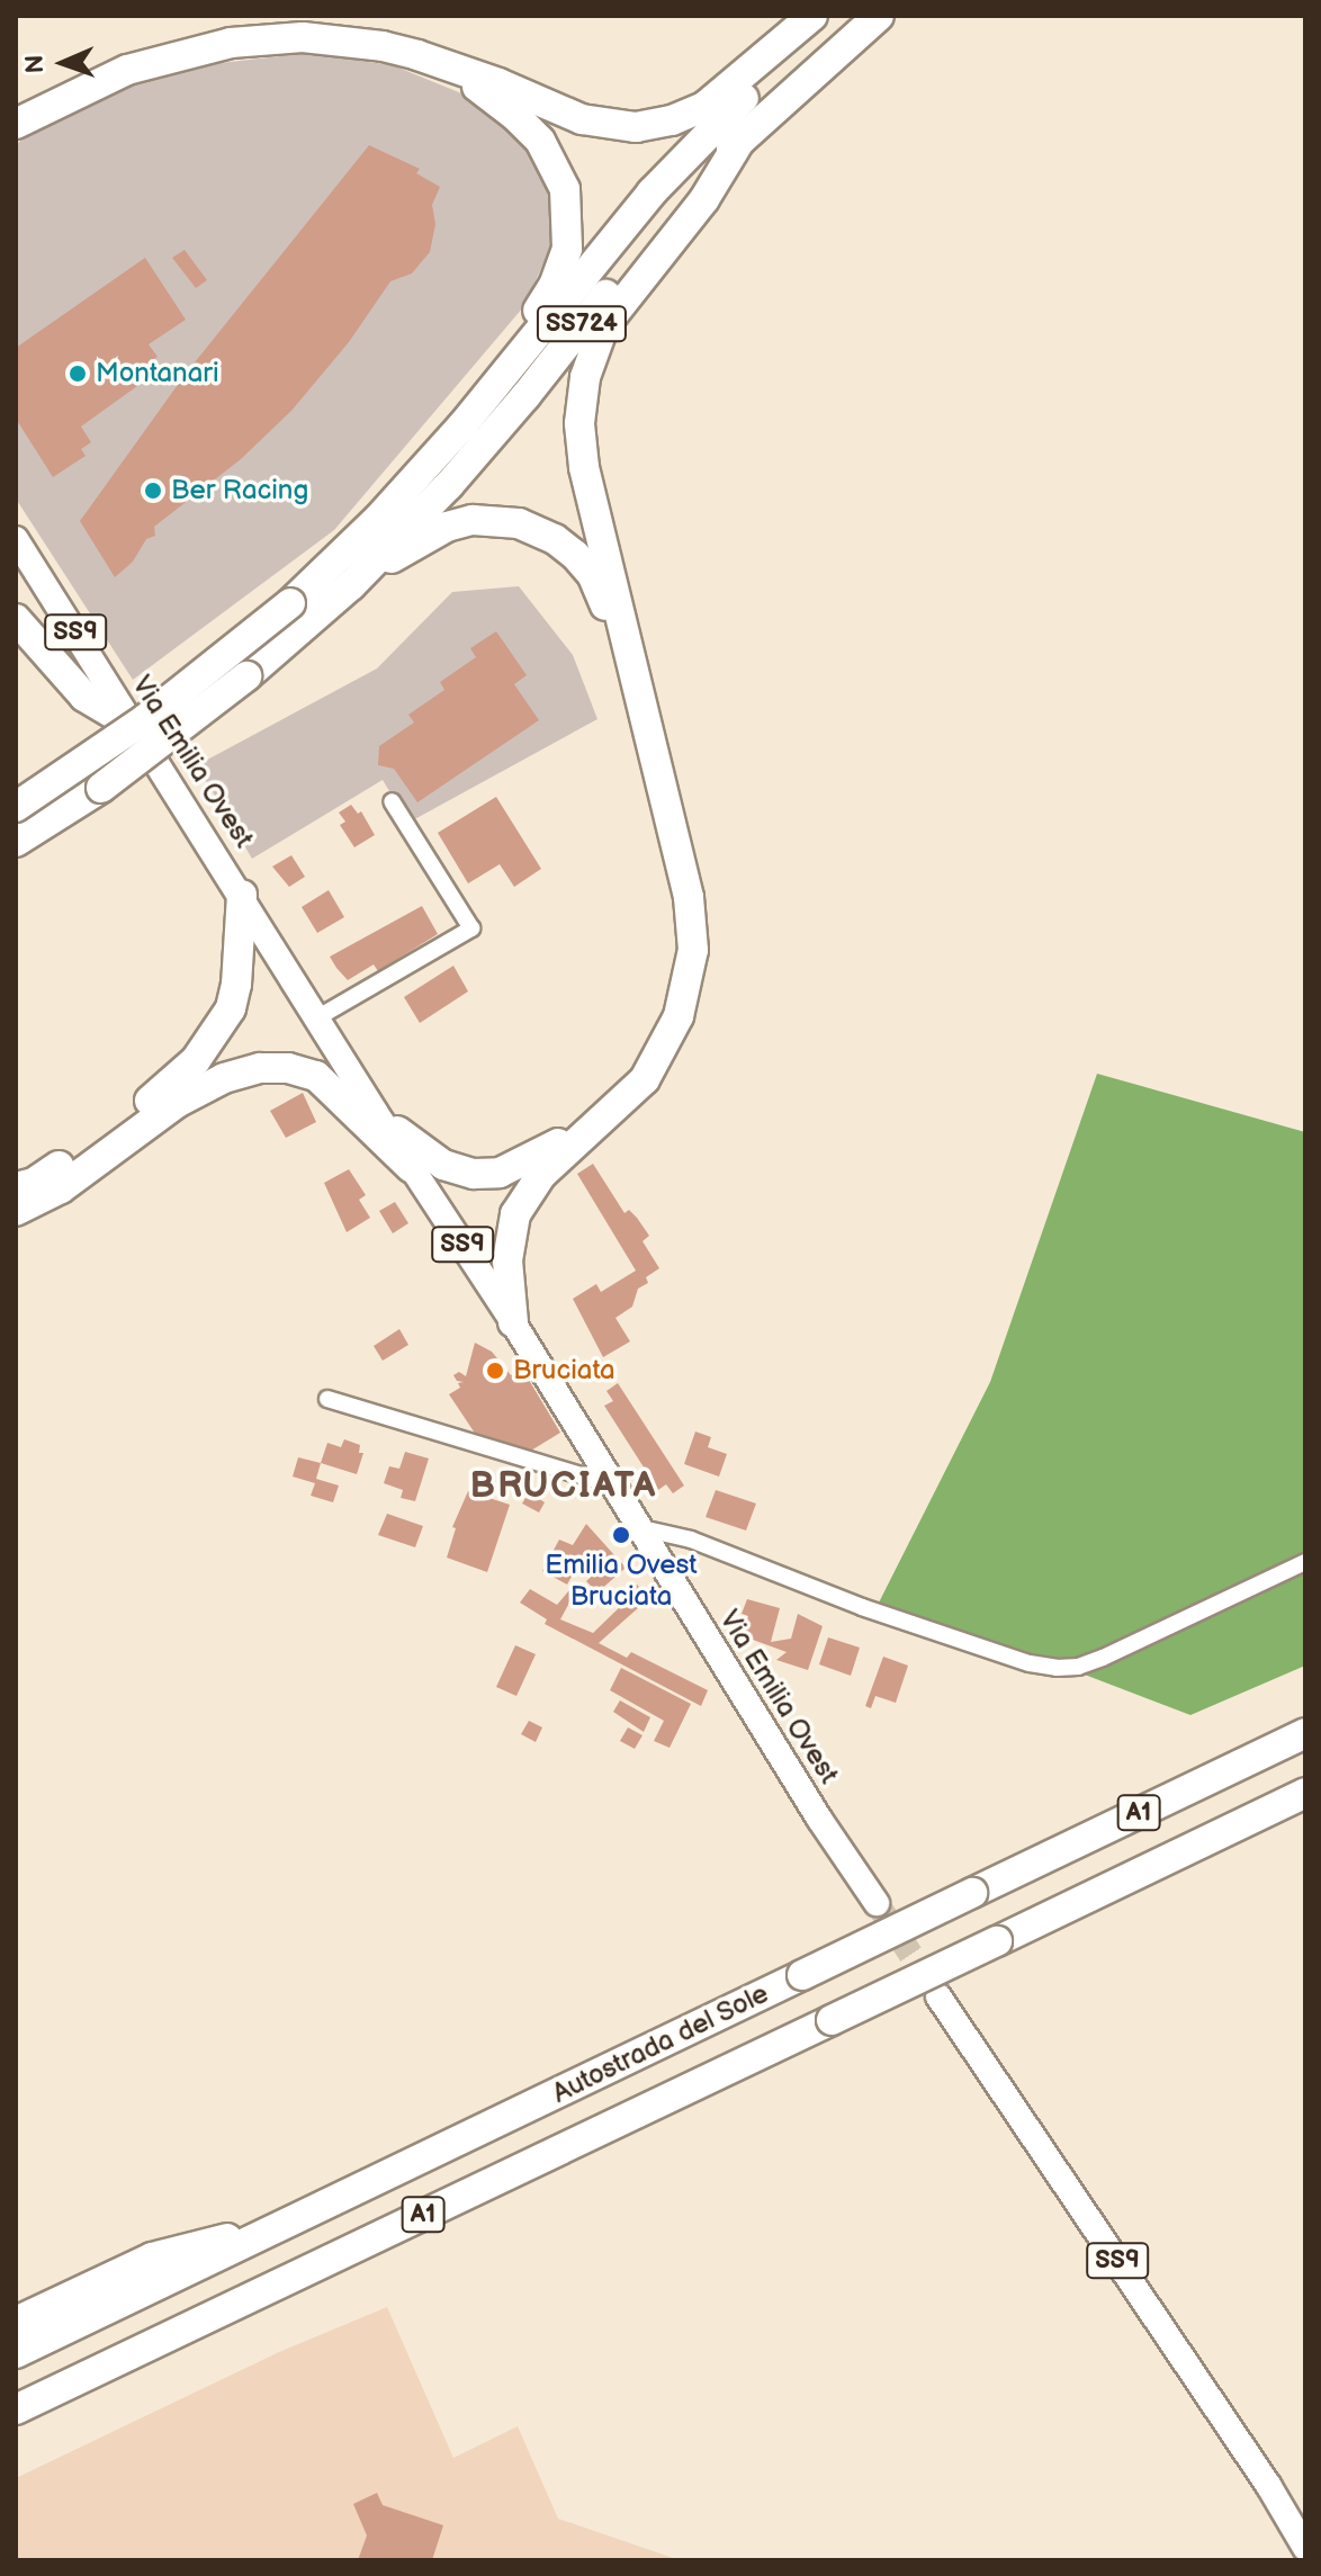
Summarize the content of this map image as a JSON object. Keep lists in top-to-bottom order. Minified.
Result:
{"streets":{"highway":["SS724","A1","Autostrada del Sole"],"main road":["SS9","Via Emilia Ovest"]},"districts":["BRUCIATA"],"places":["Montanari","Ber Racing","Bruciata","Emilia Ovest Bruciata"],"north":"left"}
